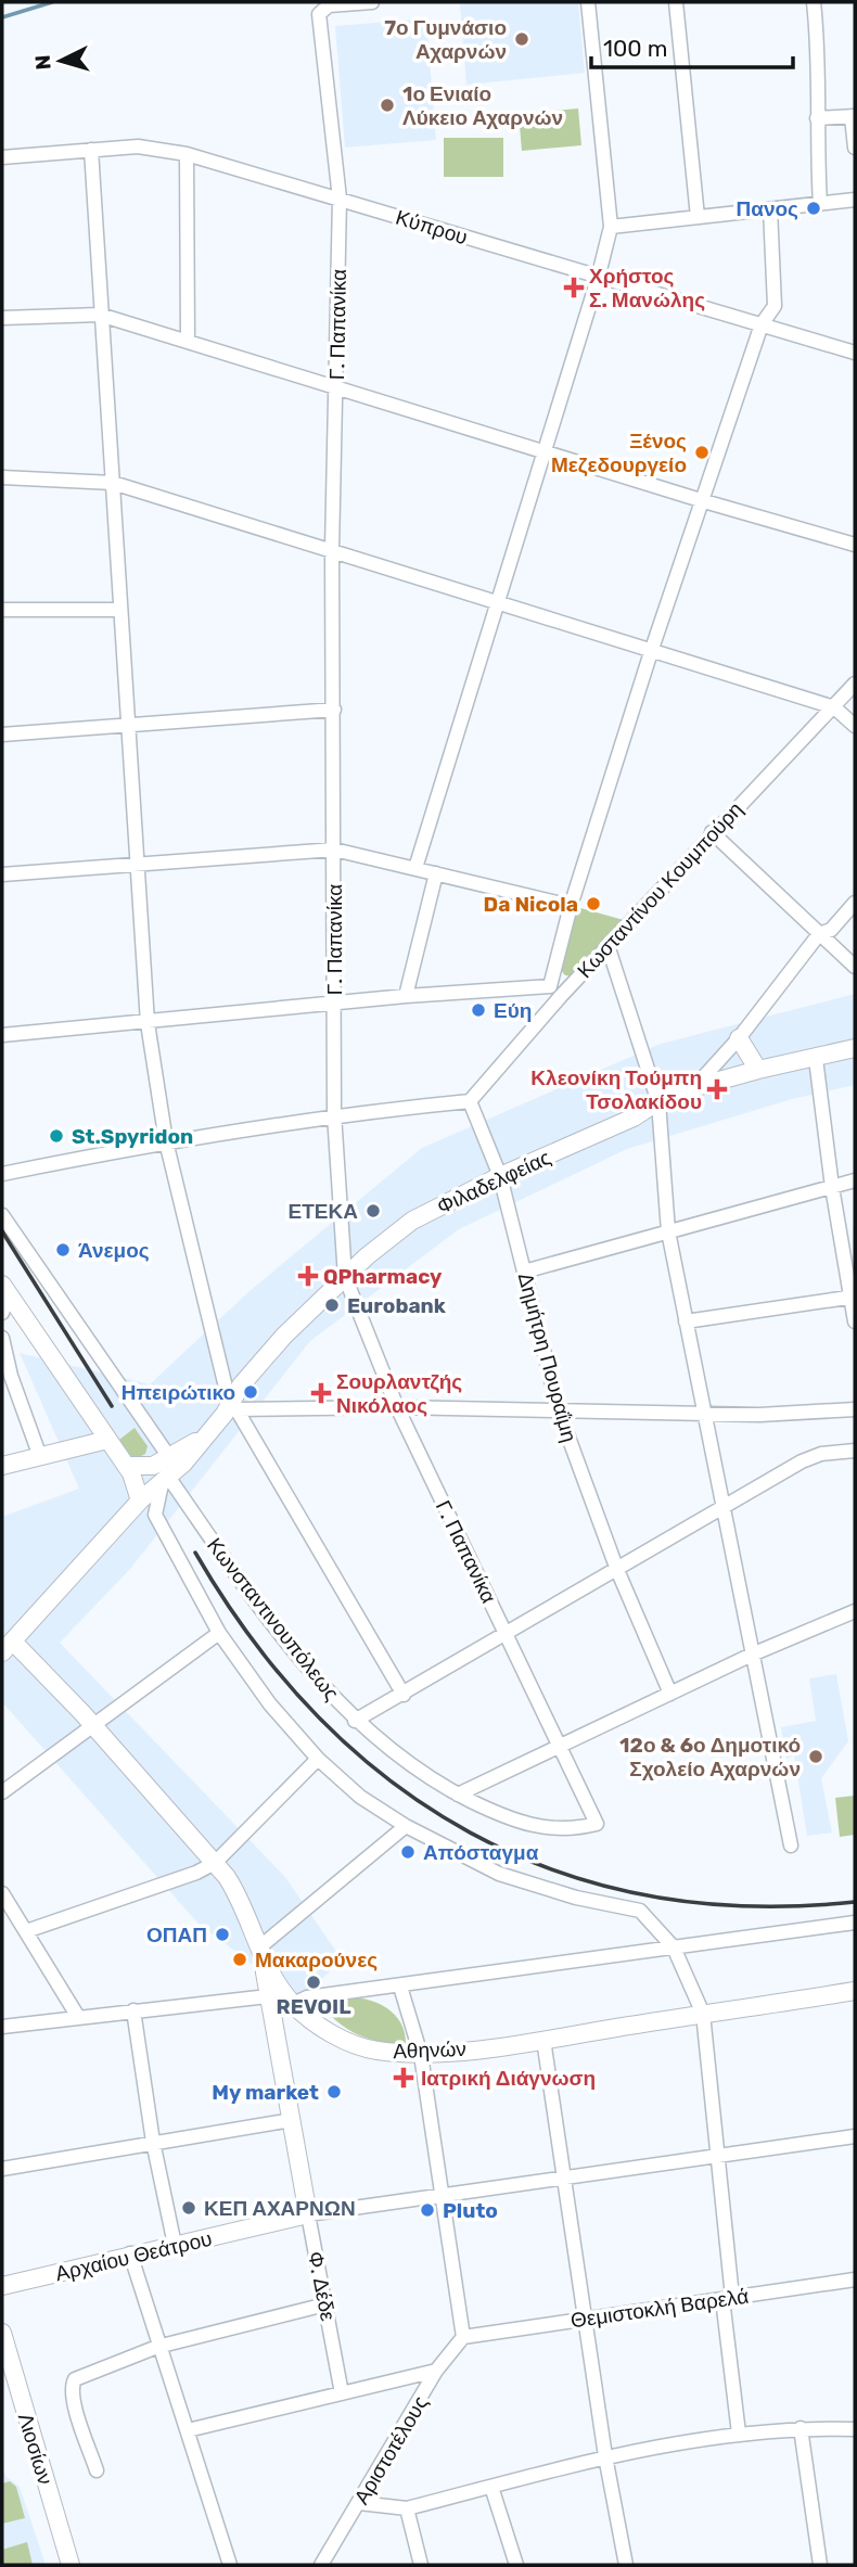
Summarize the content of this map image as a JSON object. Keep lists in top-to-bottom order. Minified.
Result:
{"streets":{"main road":["Φιλαδελφείας","Αθηνών","Αρχαίου Θεάτρου","Φ. Δέδε","Λιοσίων"],"street":["Κύπρου","Γ. Παπανίκα","Κωσταντίνου Κουμπούρη","Δημήτρη Πουραΐμη","Κωνσταντινουπόλεως","Θεμιστοκλή Βαρελά","Αριστοτέλους"]},"crossings":[["Κύπρου","Γ. Παπανίκα"],["Γ. Παπανίκα","Φιλαδελφείας"],["Γ. Παπανίκα","Κωνσταντινουπόλεως"],["Κωσταντίνου Κουμπούρη","Δημήτρη Πουραΐμη"],["Φιλαδελφείας","Δημήτρη Πουραΐμη"],["Φιλαδελφείας","Κωνσταντινουπόλεως"],["Κωνσταντινουπόλεως","Αθηνών"],["Κωνσταντινουπόλεως","Θεμιστοκλή Βαρελά"],["Αρχαίου Θεάτρου","Φ. Δέδε"],["Θεμιστοκλή Βαρελά","Αριστοτέλους"]],"places":{"other":["7ο Γυμνάσιο Αχαρνών","1ο Ενιαίο Λύκειο Αχαρνών","Πανος","Ξένος Μεζεδουργείο","Da Nicola","Εύη","St.Spyridon","ΕΤΕΚΑ","Άνεμος","Eurobank","Ηπειρώτικο","12ο & 6ο Δημοτικό Σχολείο Αχαρνών","Απόσταγμα","ΟΠΑΠ","Μακαρούνες","REVOIL","My market","ΚΕΠ ΑΧΑΡΝΩΝ","Pluto"],"health":["Χρήστος Σ. Μανώλης","Κλεονίκη Τούμπη Τσολακίδου","QPharmacy","Σουρλαντζής Νικόλαος","Ιατρική Διάγνωση"]},"scale_bar":"100 m","north":"left"}
